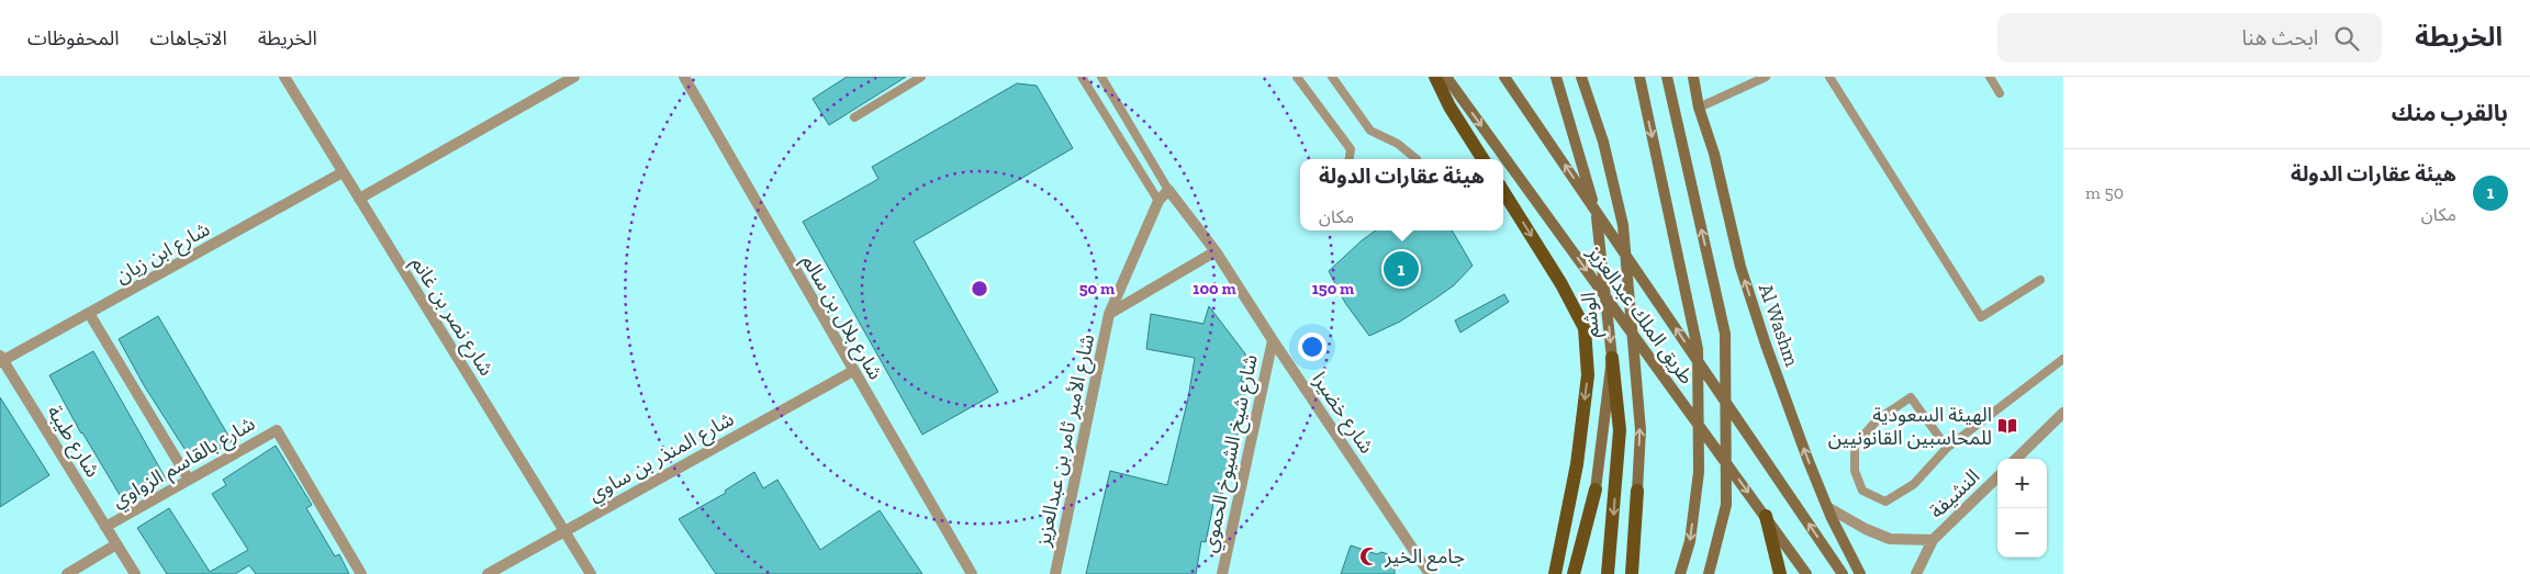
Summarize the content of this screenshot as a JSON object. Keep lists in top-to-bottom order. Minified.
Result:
{"streets":{"street":["شارع ابن زيان","الوشم","طريق الملك عبدالعزيز","شارع نصر بن غانم","شارع بلال بن سالم","Al Washm","شارع خضيرا","شارع الأمير ثامر بن عبدالعزيز","شارع طيبة","شارع شيخ الشيوخ الحموي","شارع المنذر بن ساوي","شارع بالقاسم الزواوي","النشيفة"]},"crossings":[["شارع ابن زيان","شارع نصر بن غانم"],["شارع ابن زيان","شارع طيبة"],["شارع نصر بن غانم","شارع المنذر بن ساوي"],["شارع بلال بن سالم","شارع المنذر بن ساوي"],["شارع خضيرا","شارع الأمير ثامر بن عبدالعزيز"],["شارع خضيرا","شارع شيخ الشيوخ الحموي"],["شارع طيبة","شارع بالقاسم الزواوي"]],"places":{"library":["الهيئة السعودية للمحاسبين القانونيين"],"mosque":["جامع الخير"]},"page":{"header":"الخريطة","search":"ابحث هنا","nav":["الخريطة","الاتجاهات","المحفوظات"],"heading":"بالقرب منك","list":[{"mark":"1","name":"هيئة عقارات الدولة","note":"مكان","value":"50 m"}],"popup":["هيئة عقارات الدولة","مكان"],"pins":"1","map_buttons":["+","−"]},"rings":["50 m","100 m","150 m"]}
